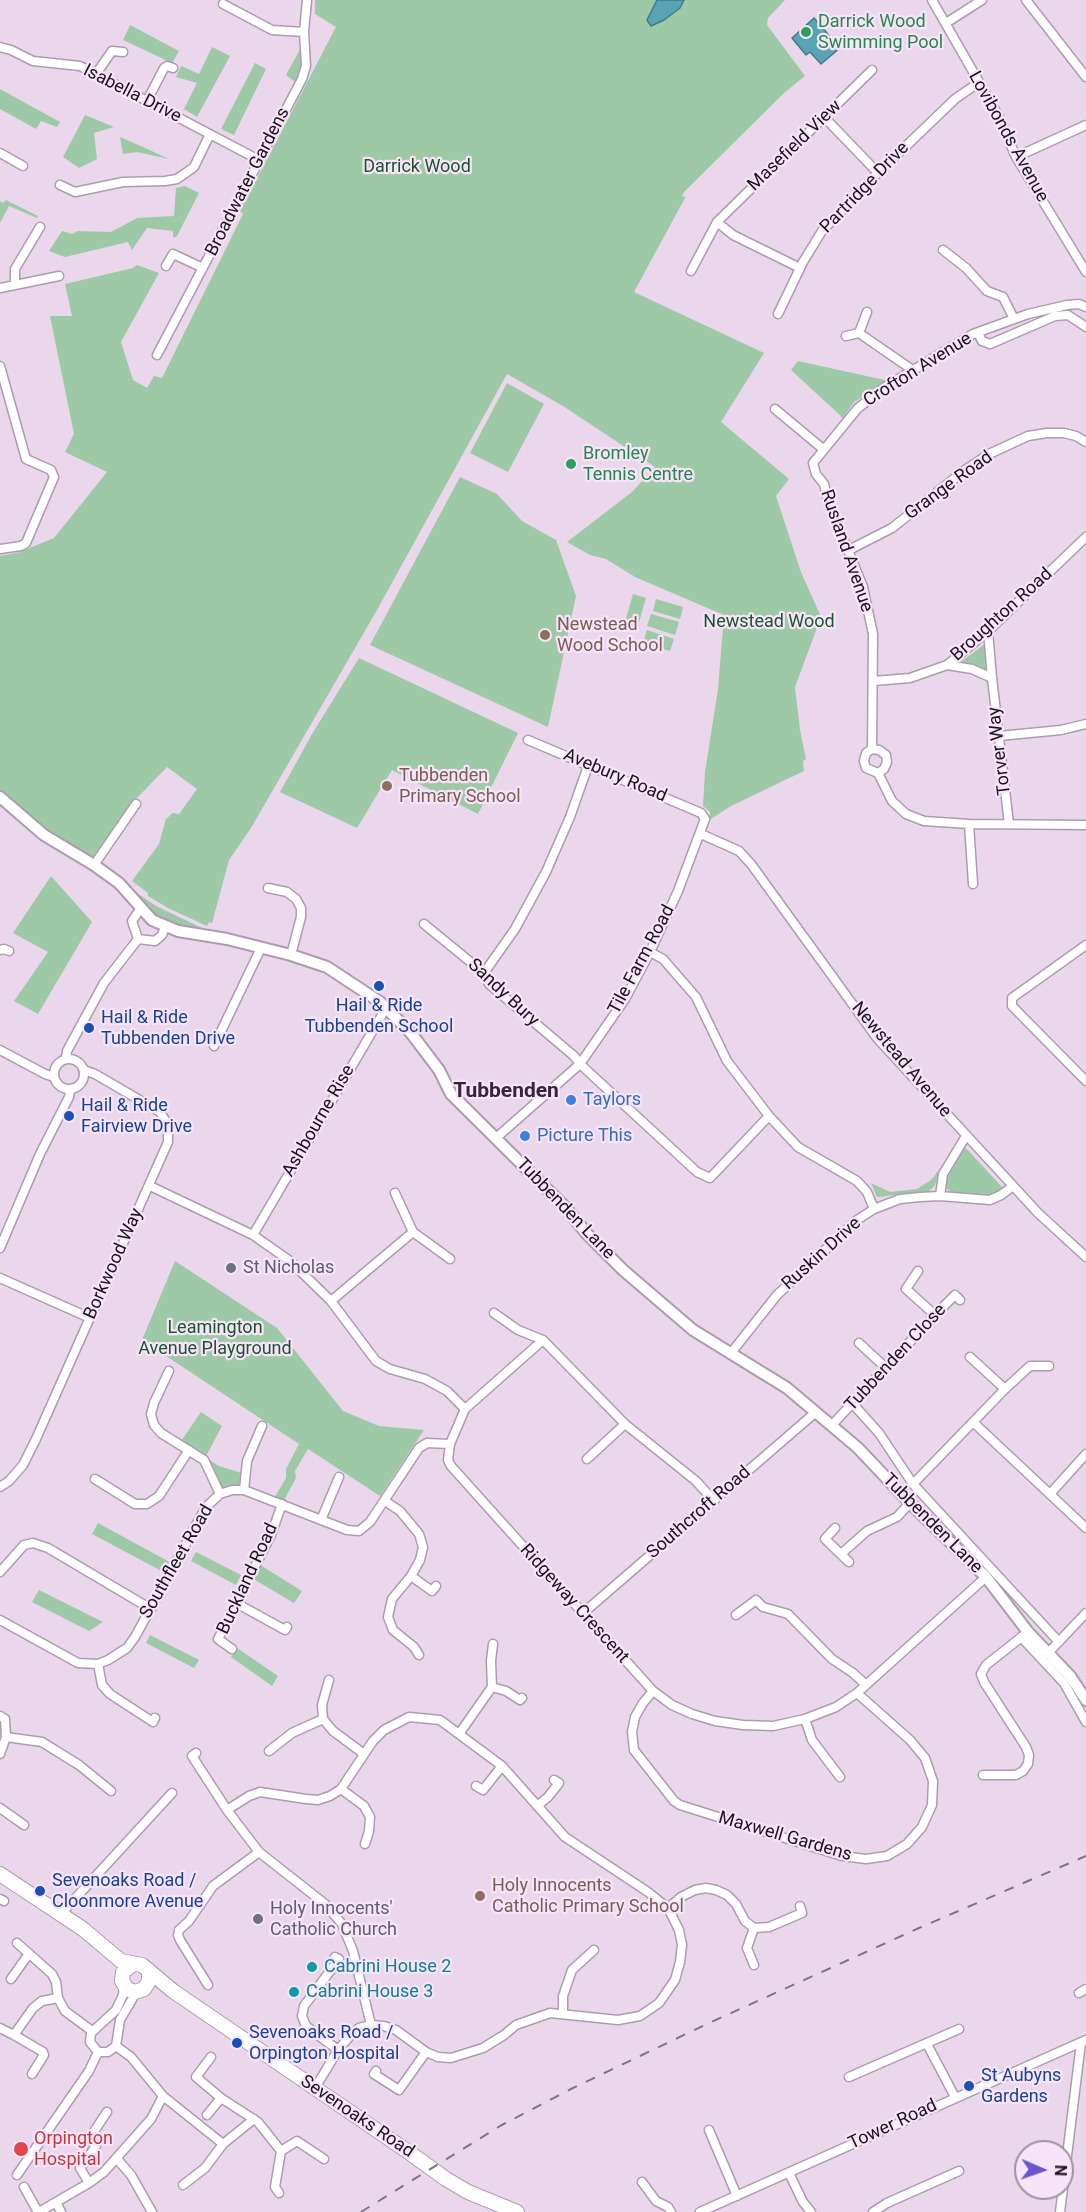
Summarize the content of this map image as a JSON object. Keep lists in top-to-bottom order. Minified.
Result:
{"streets":{"main road":["Sevenoaks Road"],"street":["Isabella Drive","Lovibonds Avenue","Masefield View","Broadwater Gardens","Partridge Drive","Crofton Avenue","Grange Road","Rusland Avenue","Broughton Road","Torver Way","Avebury Road","Tile Farm Road","Sandy Bury","Newstead Avenue","Ashbourne Rise","Tubbenden Lane","Ruskin Drive","Borkwood Way","Tubbenden Close","Southcroft Road","Southfleet Road","Buckland Road","Ridgeway Crescent","Maxwell Gardens","Tower Road"]},"crossings":[["Isabella Drive","Broadwater Gardens"],["Lovibonds Avenue","Partridge Drive"],["Crofton Avenue","Rusland Avenue"],["Grange Road","Rusland Avenue"],["Rusland Avenue","Broughton Road"],["Rusland Avenue","Torver Way"],["Broughton Road","Torver Way"],["Avebury Road","Tile Farm Road"],["Tile Farm Road","Sandy Bury"],["Tile Farm Road","Newstead Avenue"],["Tile Farm Road","Tubbenden Lane"],["Newstead Avenue","Ruskin Drive"],["Ashbourne Rise","Tubbenden Lane"],["Tubbenden Lane","Ruskin Drive"],["Tubbenden Lane","Tubbenden Close"],["Tubbenden Lane","Southcroft Road"],["Tubbenden Lane","Ridgeway Crescent"],["Southcroft Road","Ridgeway Crescent"],["Southfleet Road","Buckland Road"],["Southfleet Road","Ridgeway Crescent"],["Ridgeway Crescent","Maxwell Gardens"]],"districts":["Tubbenden"],"parks":["Darrick Wood","Newstead Wood","Leamington Avenue Playground"],"places":["Darrick Wood Swimming Pool","Bromley Tennis Centre","Newstead Wood School","Tubbenden Primary School","Hail & Ride Tubbenden School","Hail & Ride Tubbenden Drive","Taylors","Hail & Ride Fairview Drive","Picture This","St Nicholas","Sevenoaks Road / Cloonmore Avenue","Holy Innocents Catholic Primary School","Holy Innocents' Catholic Church","Cabrini House 2","Cabrini House 3","Sevenoaks Road / Orpington Hospital","St Aubyns Gardens","Orpington Hospital"],"north":"right"}
